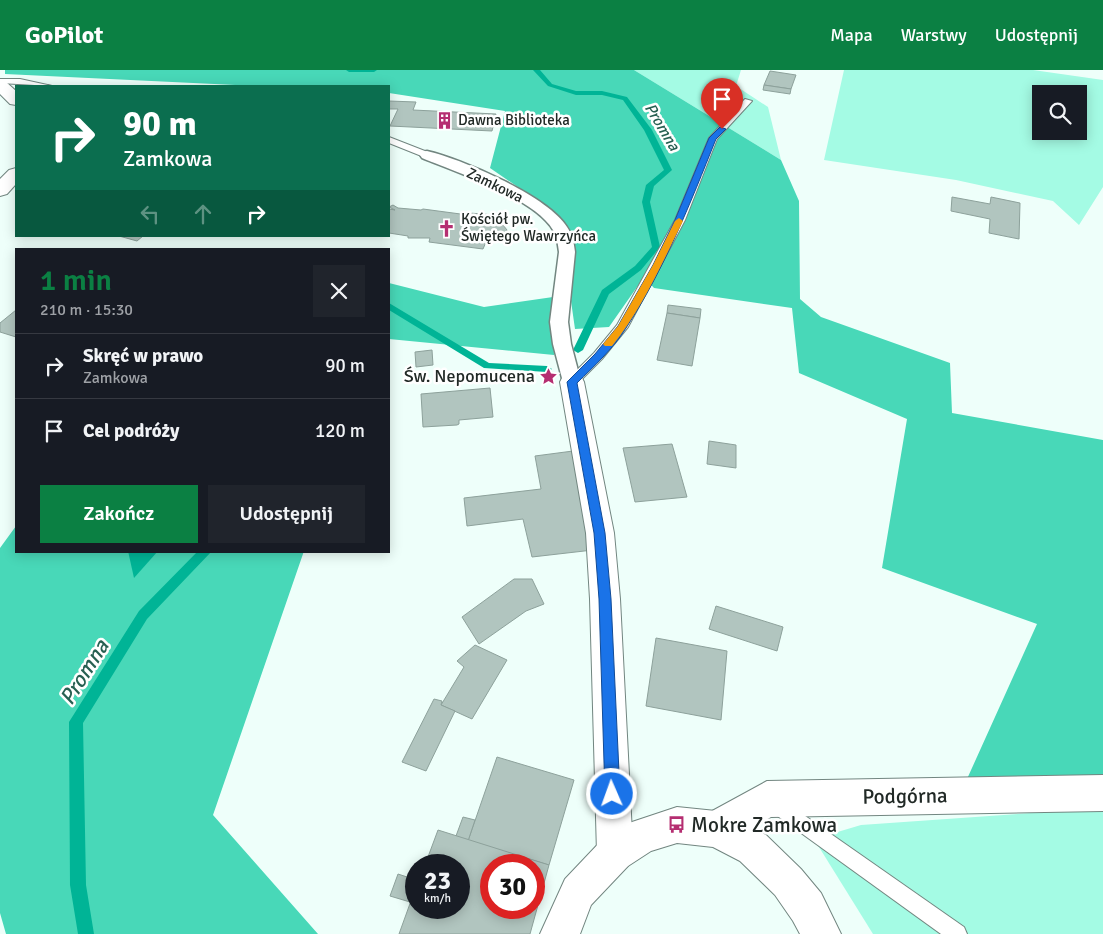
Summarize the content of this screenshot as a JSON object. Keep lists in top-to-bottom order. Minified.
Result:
{"streets":{"street":["Zamkowa","Podgórna"]},"water":["Promna"],"places":{"building":["Dawna Biblioteka"],"church":["Kościół pw. Świętego Wawrzyńca"],"place":["Św. Nepomucena"],"bus stop":["Mokre Zamkowa"]},"page":{"header":"GoPilot","nav":["Mapa","Warstwy","Udostępnij"],"turn":["90 m","Zamkowa"],"heading":["1 min","210 m · 15:30"],"list":[{"name":"Skręć w prawo","note":"Zamkowa","value":"90 m"},{"name":"Cel podróży","value":"120 m"}],"buttons":["Zakończ","Udostępnij"],"speed":"23 km/h","limit":"30"}}
